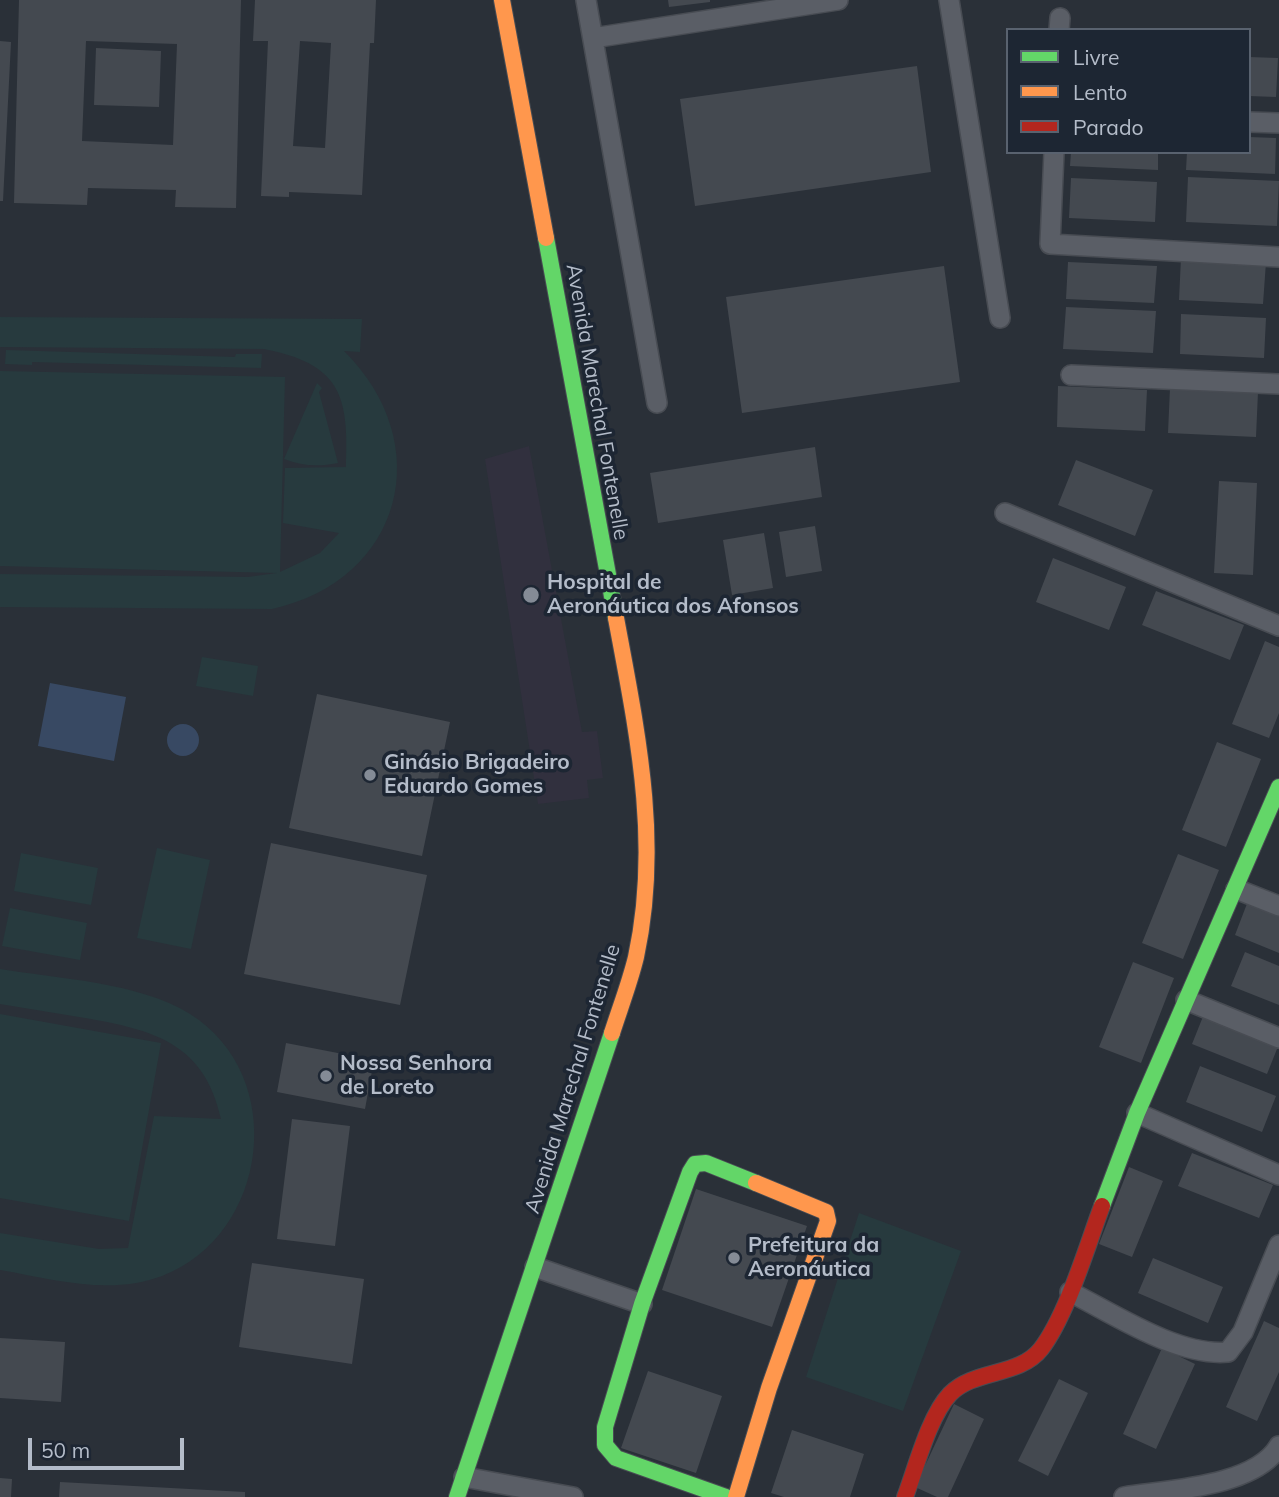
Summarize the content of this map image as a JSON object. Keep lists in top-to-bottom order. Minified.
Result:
{"streets":{"street":["Avenida Marechal Fontenelle"]},"places":["Hospital de Aeronáutica dos Afonsos","Ginásio Brigadeiro Eduardo Gomes","Nossa Senhora de Loreto","Prefeitura da Aeronáutica"],"legend":["Livre","Lento","Parado"],"scale_bar":"50 m"}
